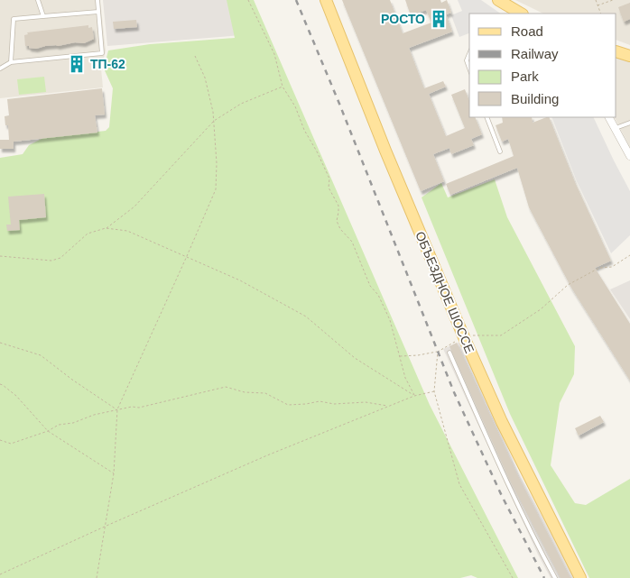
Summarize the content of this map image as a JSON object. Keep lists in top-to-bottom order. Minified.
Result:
{"streets":{"main road":["ОБЪЕЗДНОЕ ШОССЕ"]},"places":{"building":["РОСТО","ТП-62"]},"legend":["Road","Railway","Park","Building"]}
